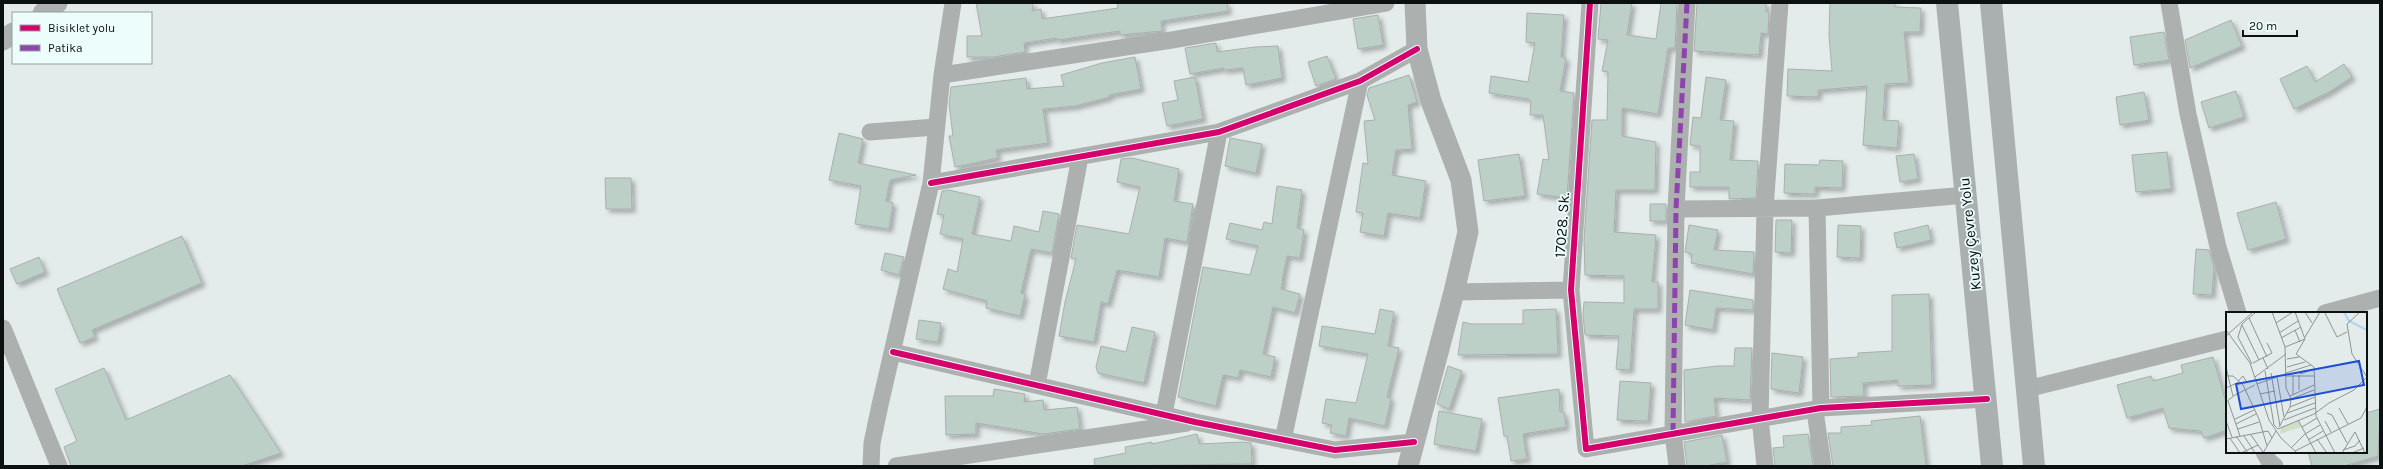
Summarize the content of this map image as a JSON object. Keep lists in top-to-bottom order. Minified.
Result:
{"streets":{"highway":["Kuzey Çevre Yolu"],"street":["17028. Sk."]},"legend":["Bisiklet yolu","Patika"],"scale_bar":"20 m"}
